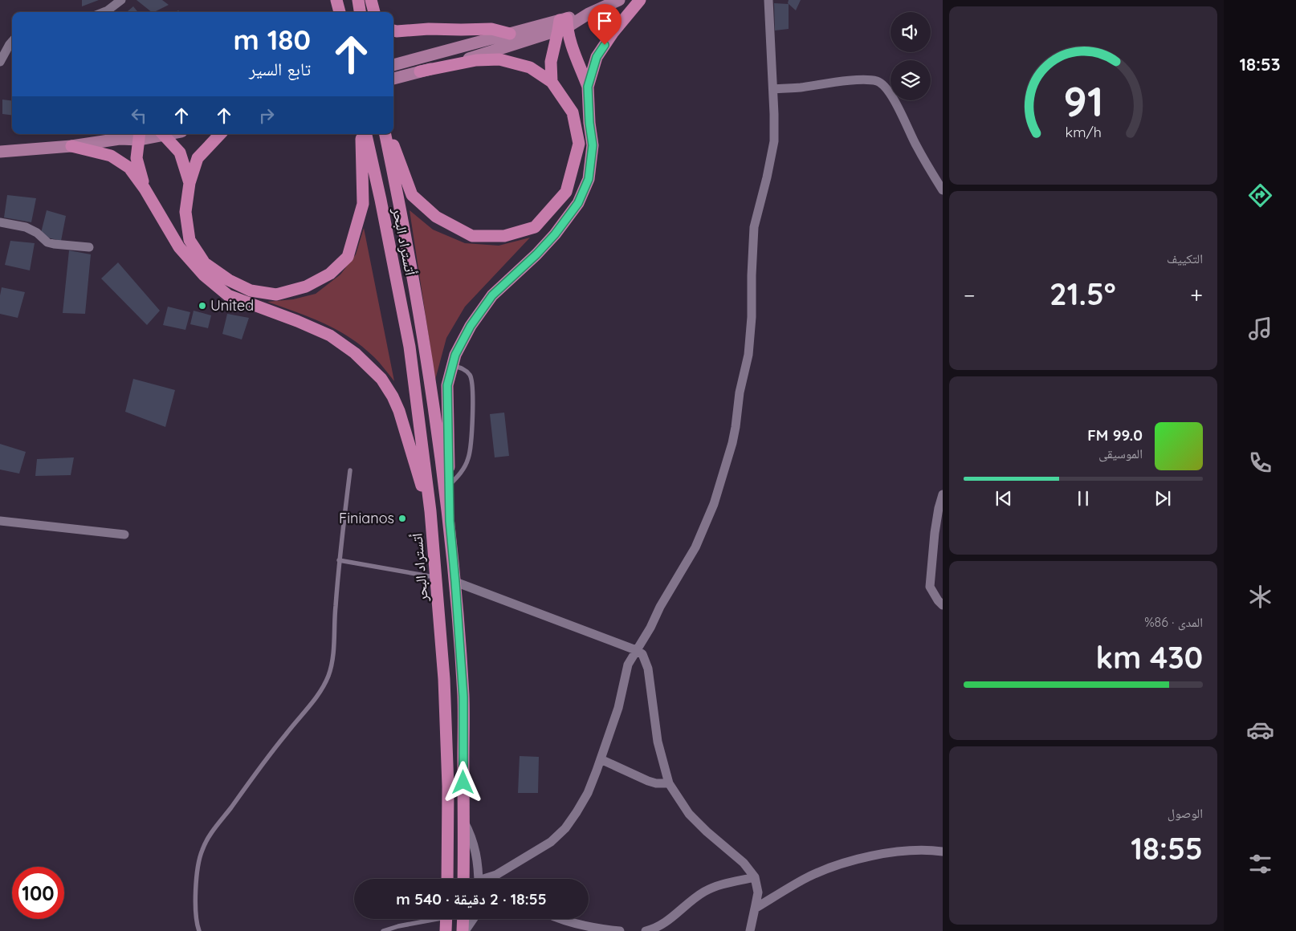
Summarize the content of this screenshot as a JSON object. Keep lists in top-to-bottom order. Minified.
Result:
{"streets":{"highway":["أتستراد البحر"]},"places":["United","Finianos"],"page":{"tabs":"18:53","turn":["180 m","تابع السير"],"tile":["التكييف",["المدى · 86%","430 km"],["الوصول","18:55"]],"heat":["−","21.5°","+"],"song":["99.0 FM","الموسيقى"],"limit":"100","trip":"18:55 · 2 دقيقة · 540 m","gauge":["91","km/h"]}}
